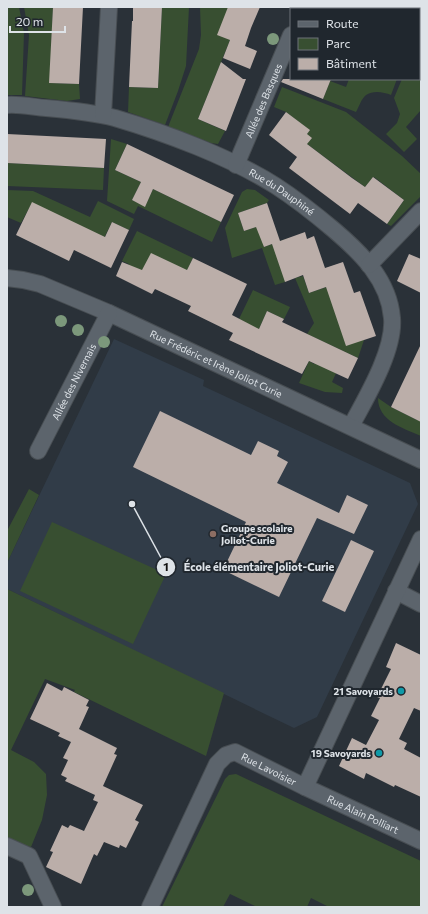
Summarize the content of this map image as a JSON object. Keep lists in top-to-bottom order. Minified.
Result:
{"streets":{"street":["Allée des Basques","Rue du Dauphiné","Rue Frédéric et Irène Joliot Curie","Allée des Nivernais","Rue Lavoisier","Rue Alain Polliart"]},"crossings":[["Allée des Basques","Rue du Dauphiné"],["Rue du Dauphiné","Rue Frédéric et Irène Joliot Curie"],["Rue Frédéric et Irène Joliot Curie","Allée des Nivernais"],["Rue Lavoisier","Rue Alain Polliart"]],"places":["École élémentaire Joliot-Curie","Groupe scolaire Joliot-Curie","21 Savoyards","19 Savoyards"],"legend":["Route","Parc","Bâtiment"],"scale_bar":"20 m"}
